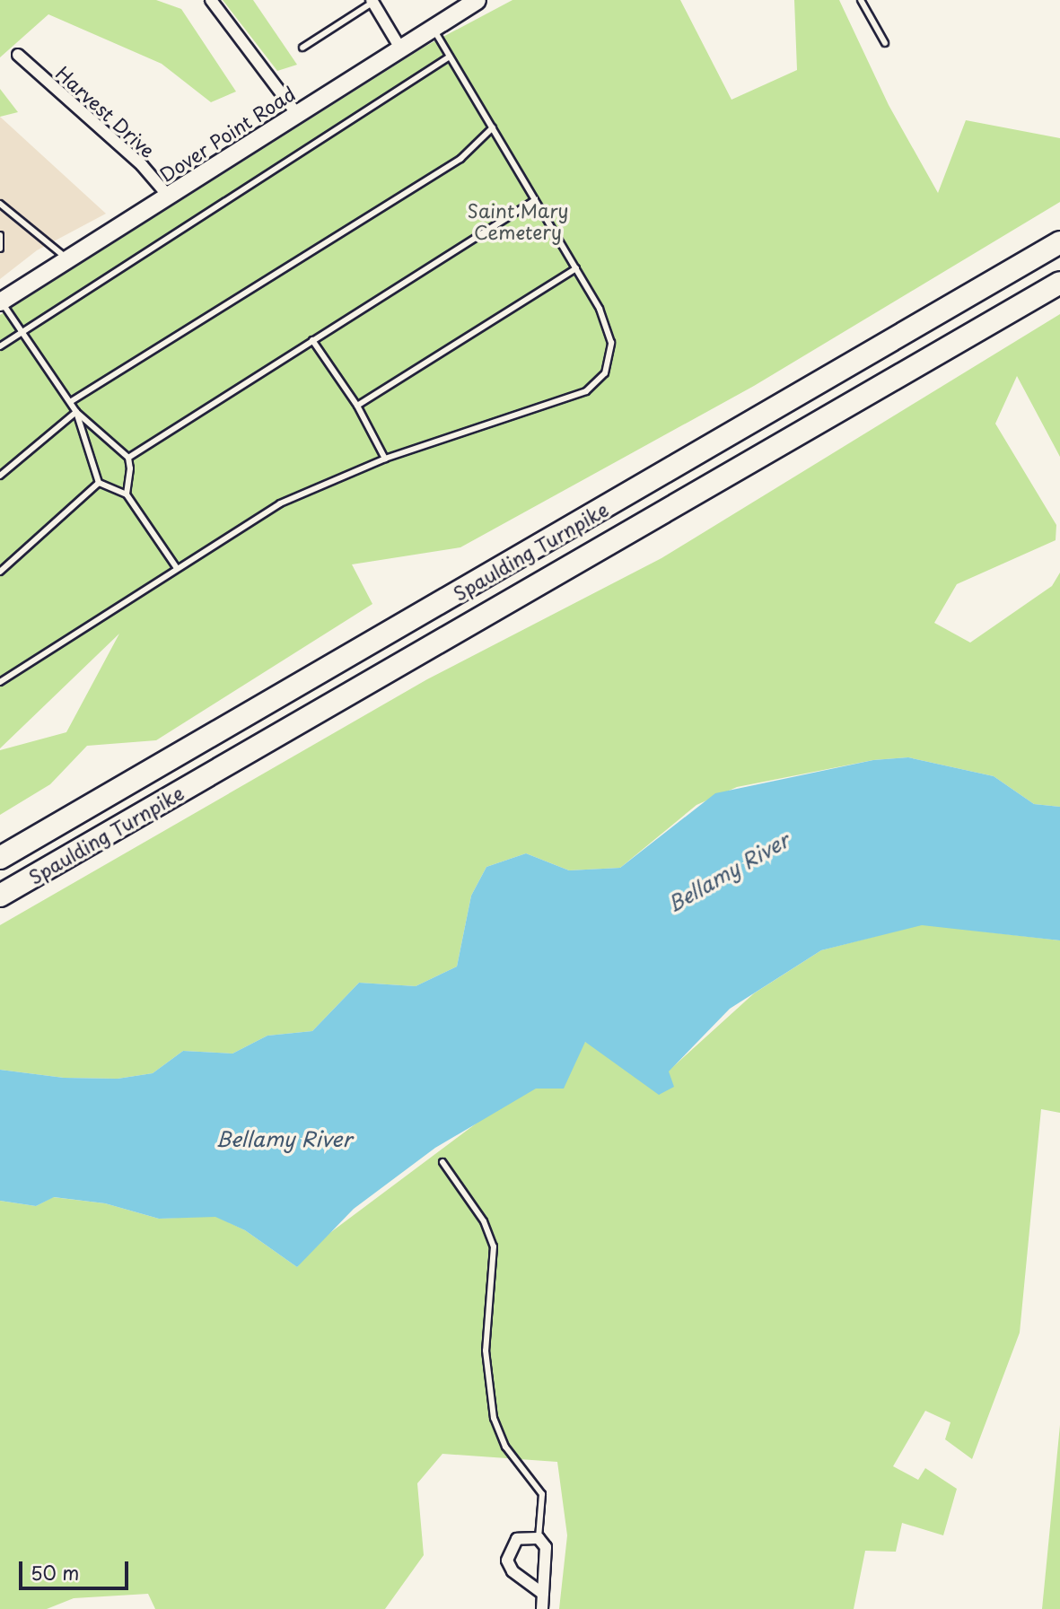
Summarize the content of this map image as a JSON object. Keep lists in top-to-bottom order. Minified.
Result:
{"streets":{"highway":["Spaulding Turnpike"],"main road":["Dover Point Road"],"street":["Harvest Drive"]},"crossings":[["Harvest Drive","Dover Point Road"]],"water":["Bellamy River"],"parks":["Saint Mary Cemetery"],"scale_bar":"50 m"}
